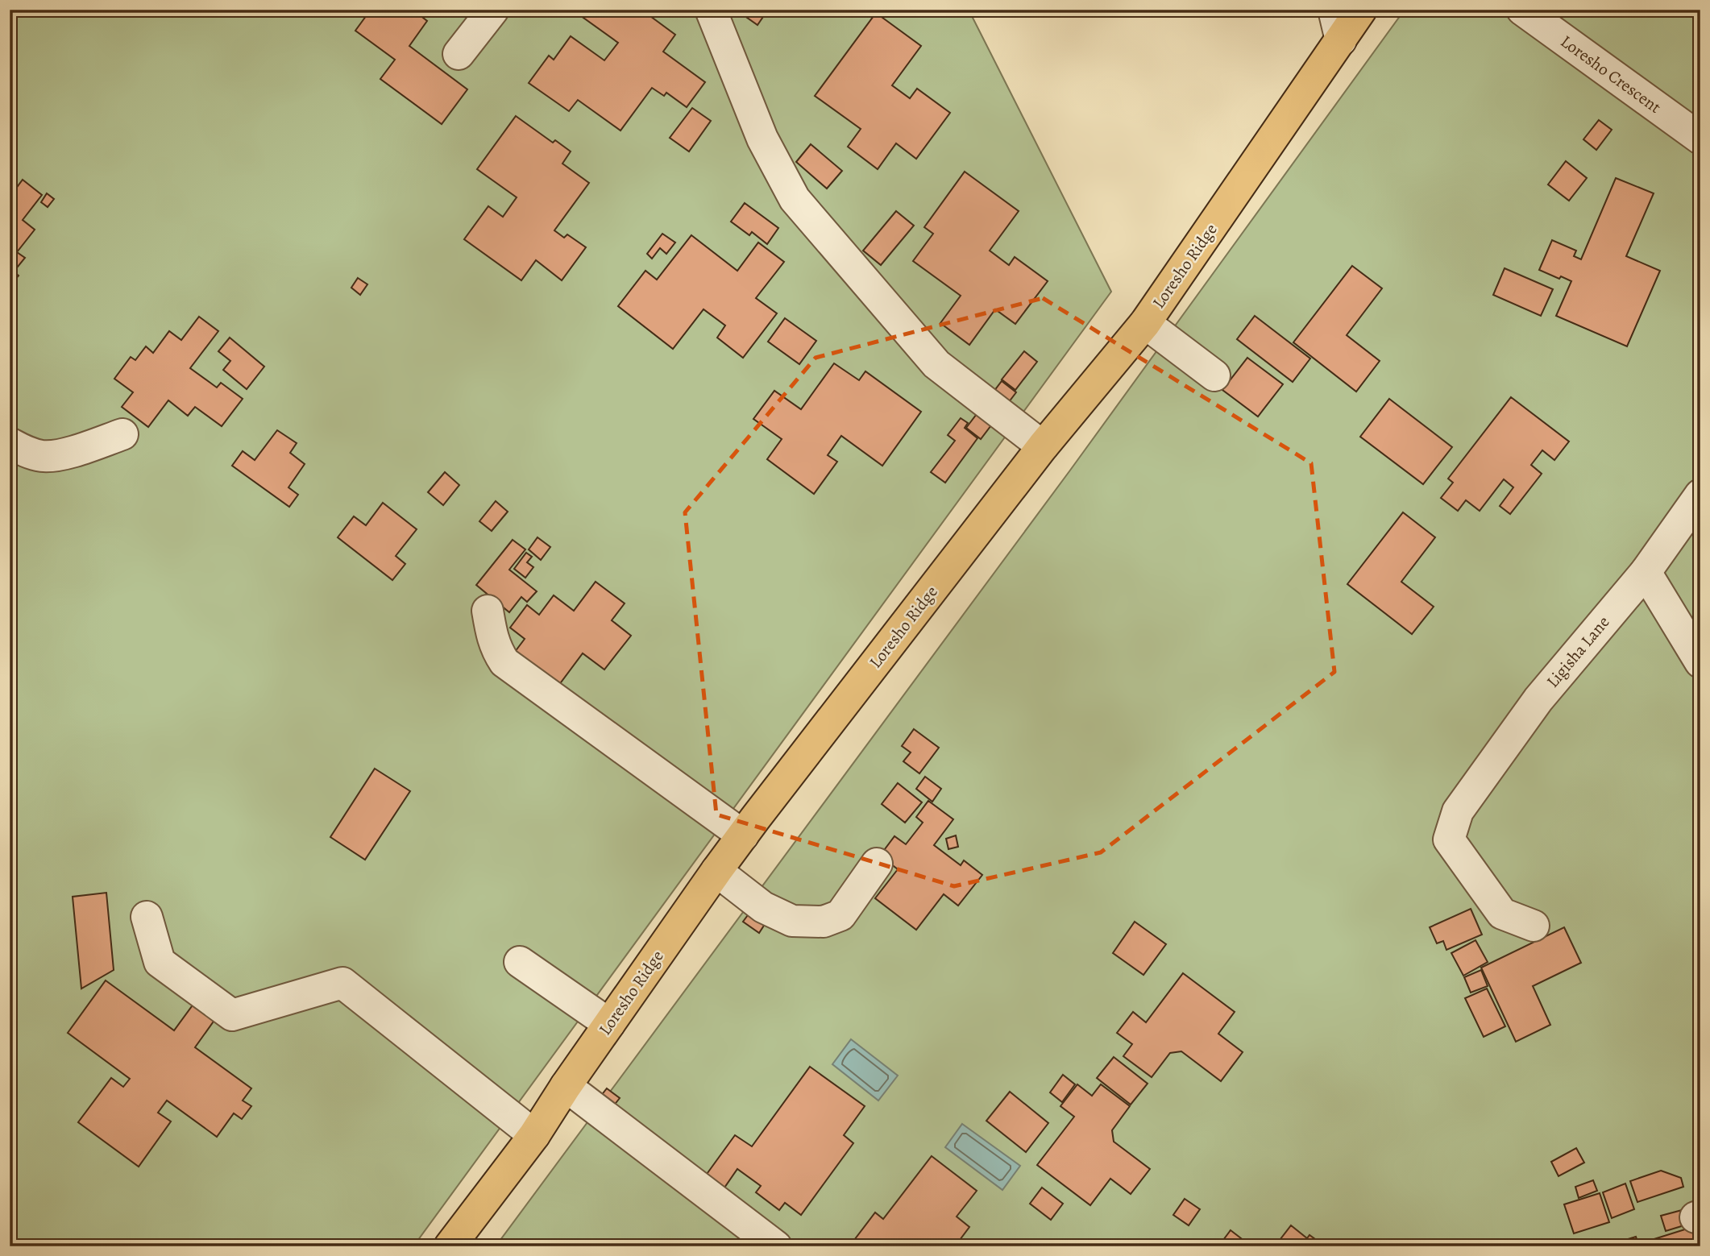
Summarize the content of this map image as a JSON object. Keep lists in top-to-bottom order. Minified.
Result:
{"streets":{"main road":["Loresho Ridge"],"street":["Loresho Crescent","Ligisha Lane"]}}
